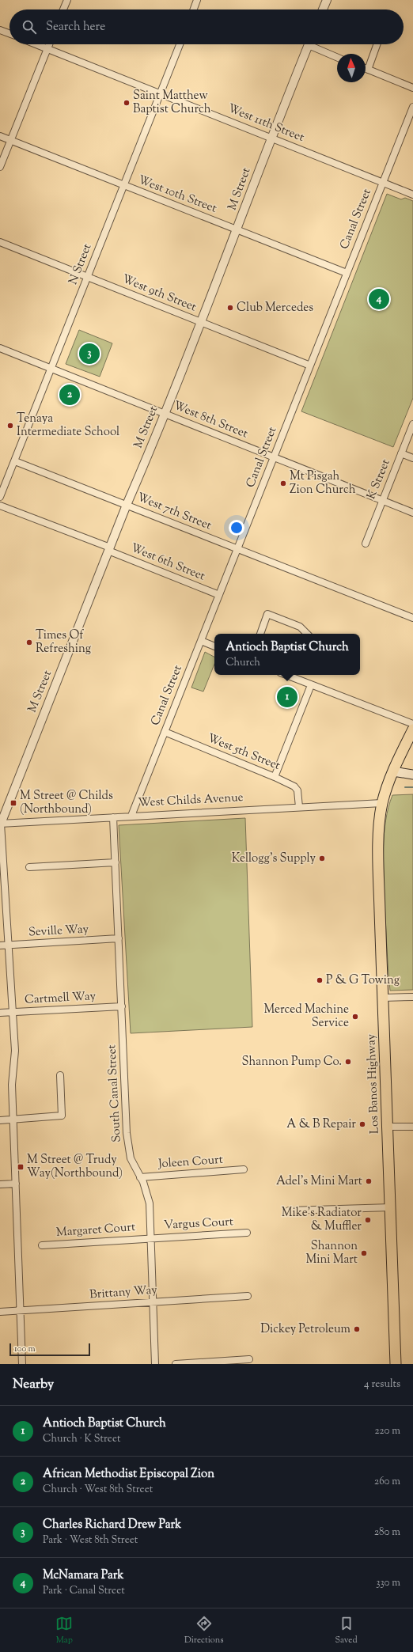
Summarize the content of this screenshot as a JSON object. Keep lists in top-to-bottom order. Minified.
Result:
{"streets":{"highway":["Los Banos Highway"],"street":["West 11th Street","M Street","West 10th Street","Canal Street","N Street","West 9th Street","West 8th Street","K Street","West 7th Street","West 6th Street","West 5th Street","West Childs Avenue","Seville Way","Cartmell Way","South Canal Street","Joleen Court","Vargus Court","Margaret Court","Brittany Way"]},"crossings":[["West 11th Street","M Street"],["West 11th Street","Canal Street"],["West 11th Street","N Street"],["M Street","West 10th Street"],["M Street","West 9th Street"],["M Street","West 8th Street"],["M Street","West 7th Street"],["M Street","West 6th Street"],["M Street","West Childs Avenue"],["West 10th Street","Canal Street"],["West 10th Street","N Street"],["Canal Street","West 9th Street"],["Canal Street","West 8th Street"],["Canal Street","West 7th Street"],["Canal Street","West 6th Street"],["Canal Street","West 5th Street"],["Canal Street","West Childs Avenue"],["N Street","West 9th Street"],["N Street","West 8th Street"],["N Street","West 7th Street"],["West 8th Street","K Street"],["West 5th Street","West Childs Avenue"],["West Childs Avenue","Los Banos Highway"],["West Childs Avenue","South Canal Street"],["Seville Way","South Canal Street"],["Cartmell Way","South Canal Street"],["South Canal Street","Joleen Court"],["South Canal Street","Vargus Court"],["South Canal Street","Margaret Court"],["South Canal Street","Brittany Way"],["Vargus Court","Margaret Court"]],"places":{"other":["Saint Matthew Baptist Church","Club Mercedes","Tenaya Intermediate School","Mt Pisgah Zion Church","Times Of Refreshing","Kellogg's Supply","P & G Towing","Merced Machine Service","Shannon Pump Co.","A & B Repair","Adel's Mini Mart","Mike's Radiator & Muffler","Shannon Mini Mart","Dickey Petroleum"],"transit":["M Street @ Childs (Northbound)","M Street @ Trudy Way(Northbound)"]},"scale_bar":"100 m","north":"top","page":{"search":"Search here","pins":["4","3","2","1"],"popup":["Antioch Baptist Church","Church"],"scale":"100 m","heading":["Nearby","4 results"],"list":[{"mark":"1","name":"Antioch Baptist Church","note":"Church · K Street","value":"220 m"},{"mark":"2","name":"African Methodist Episcopal Zion","note":"Church · West 8th Street","value":"260 m"},{"mark":"3","name":"Charles Richard Drew Park","note":"Park · West 8th Street","value":"280 m"},{"mark":"4","name":"McNamara Park","note":"Park · Canal Street","value":"330 m"}],"nav":["Map","Directions","Saved"]}}
